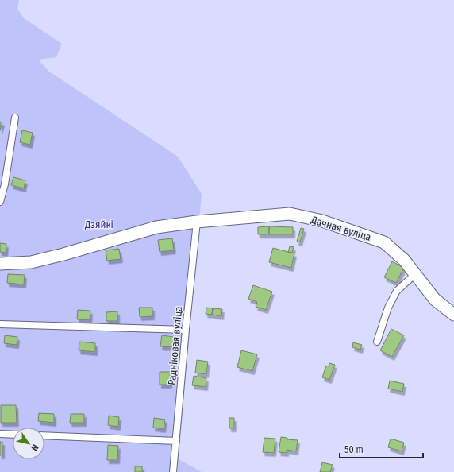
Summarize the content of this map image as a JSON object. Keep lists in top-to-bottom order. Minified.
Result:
{"streets":{"street":["Дачная вуліца"],"lane":["Радніковая вуліца"]},"crossings":[["Дачная вуліца","Радніковая вуліца"]],"parks":["Дзяйкі"],"scale_bar":"50 m","north":"bottom right"}
